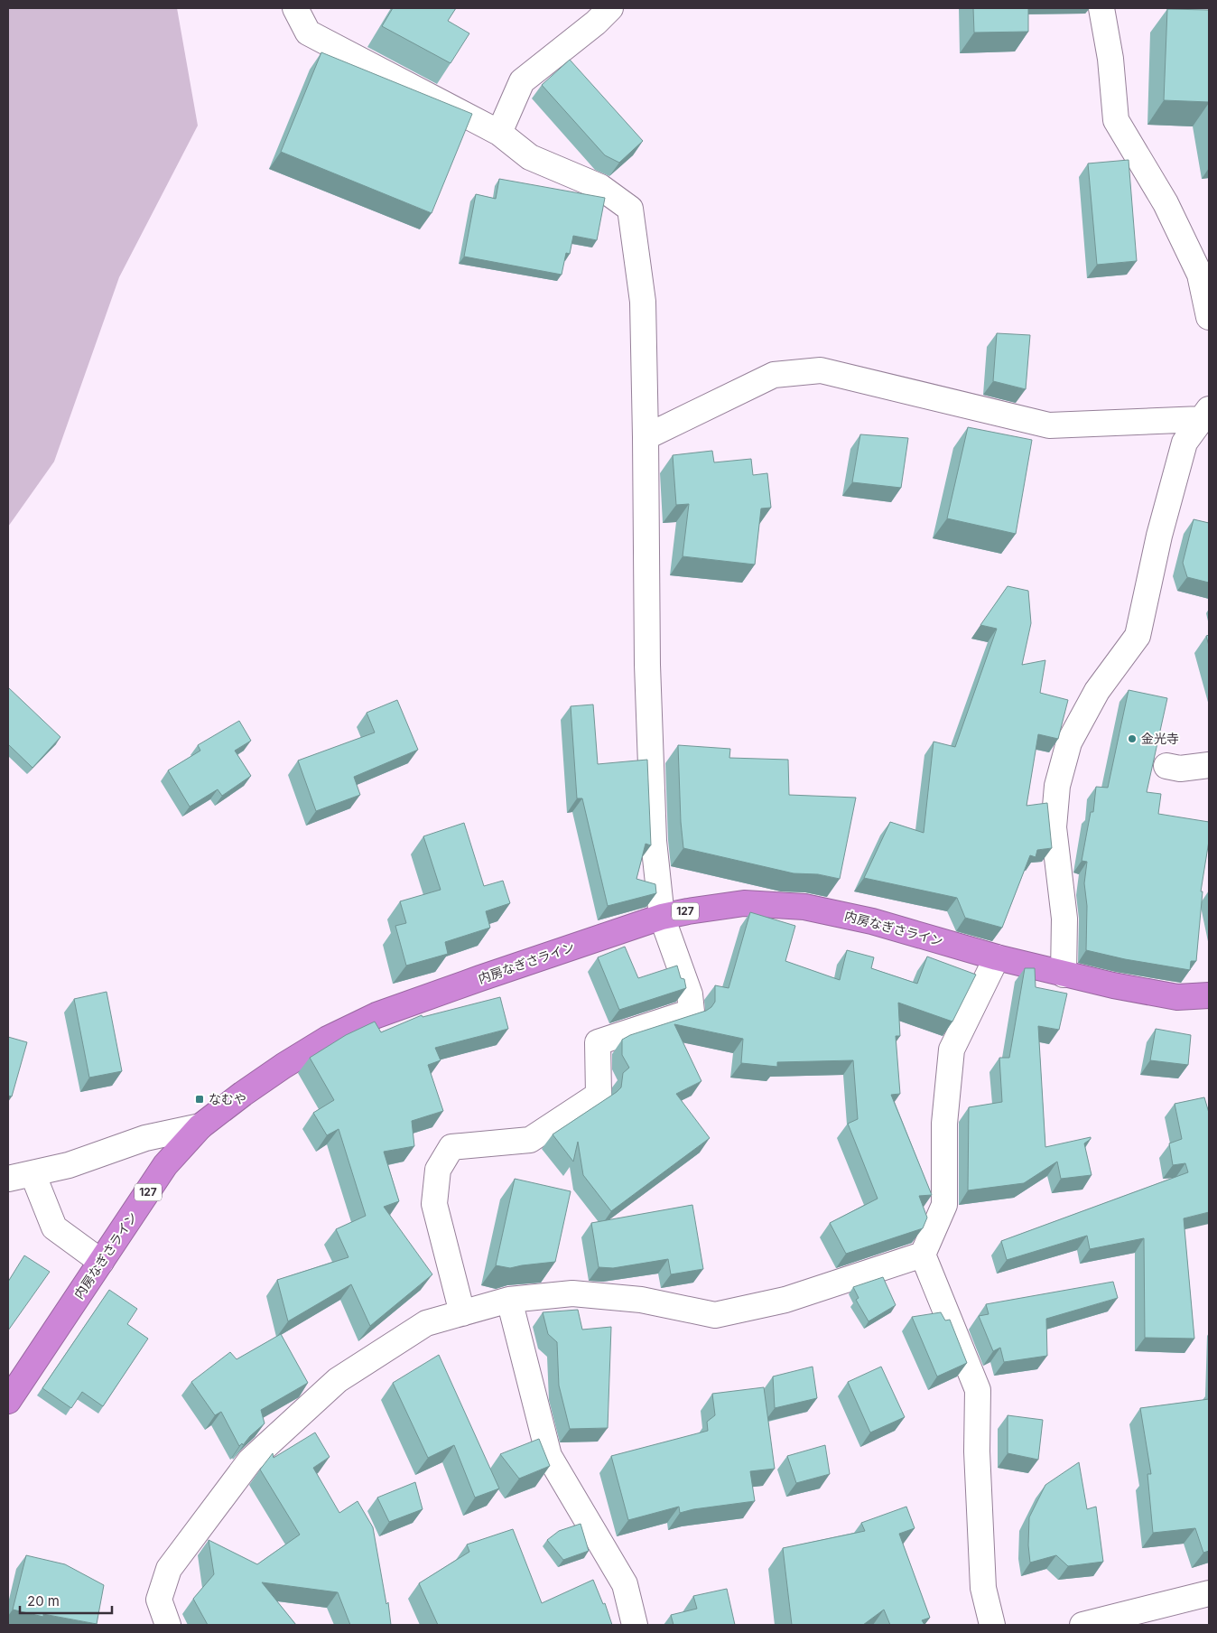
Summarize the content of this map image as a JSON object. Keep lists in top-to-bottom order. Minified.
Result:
{"streets":{"highway":["127","内房なぎさライン"]},"places":{"other":["金光寺"],"transit":["なむや"]},"scale_bar":"20 m"}
